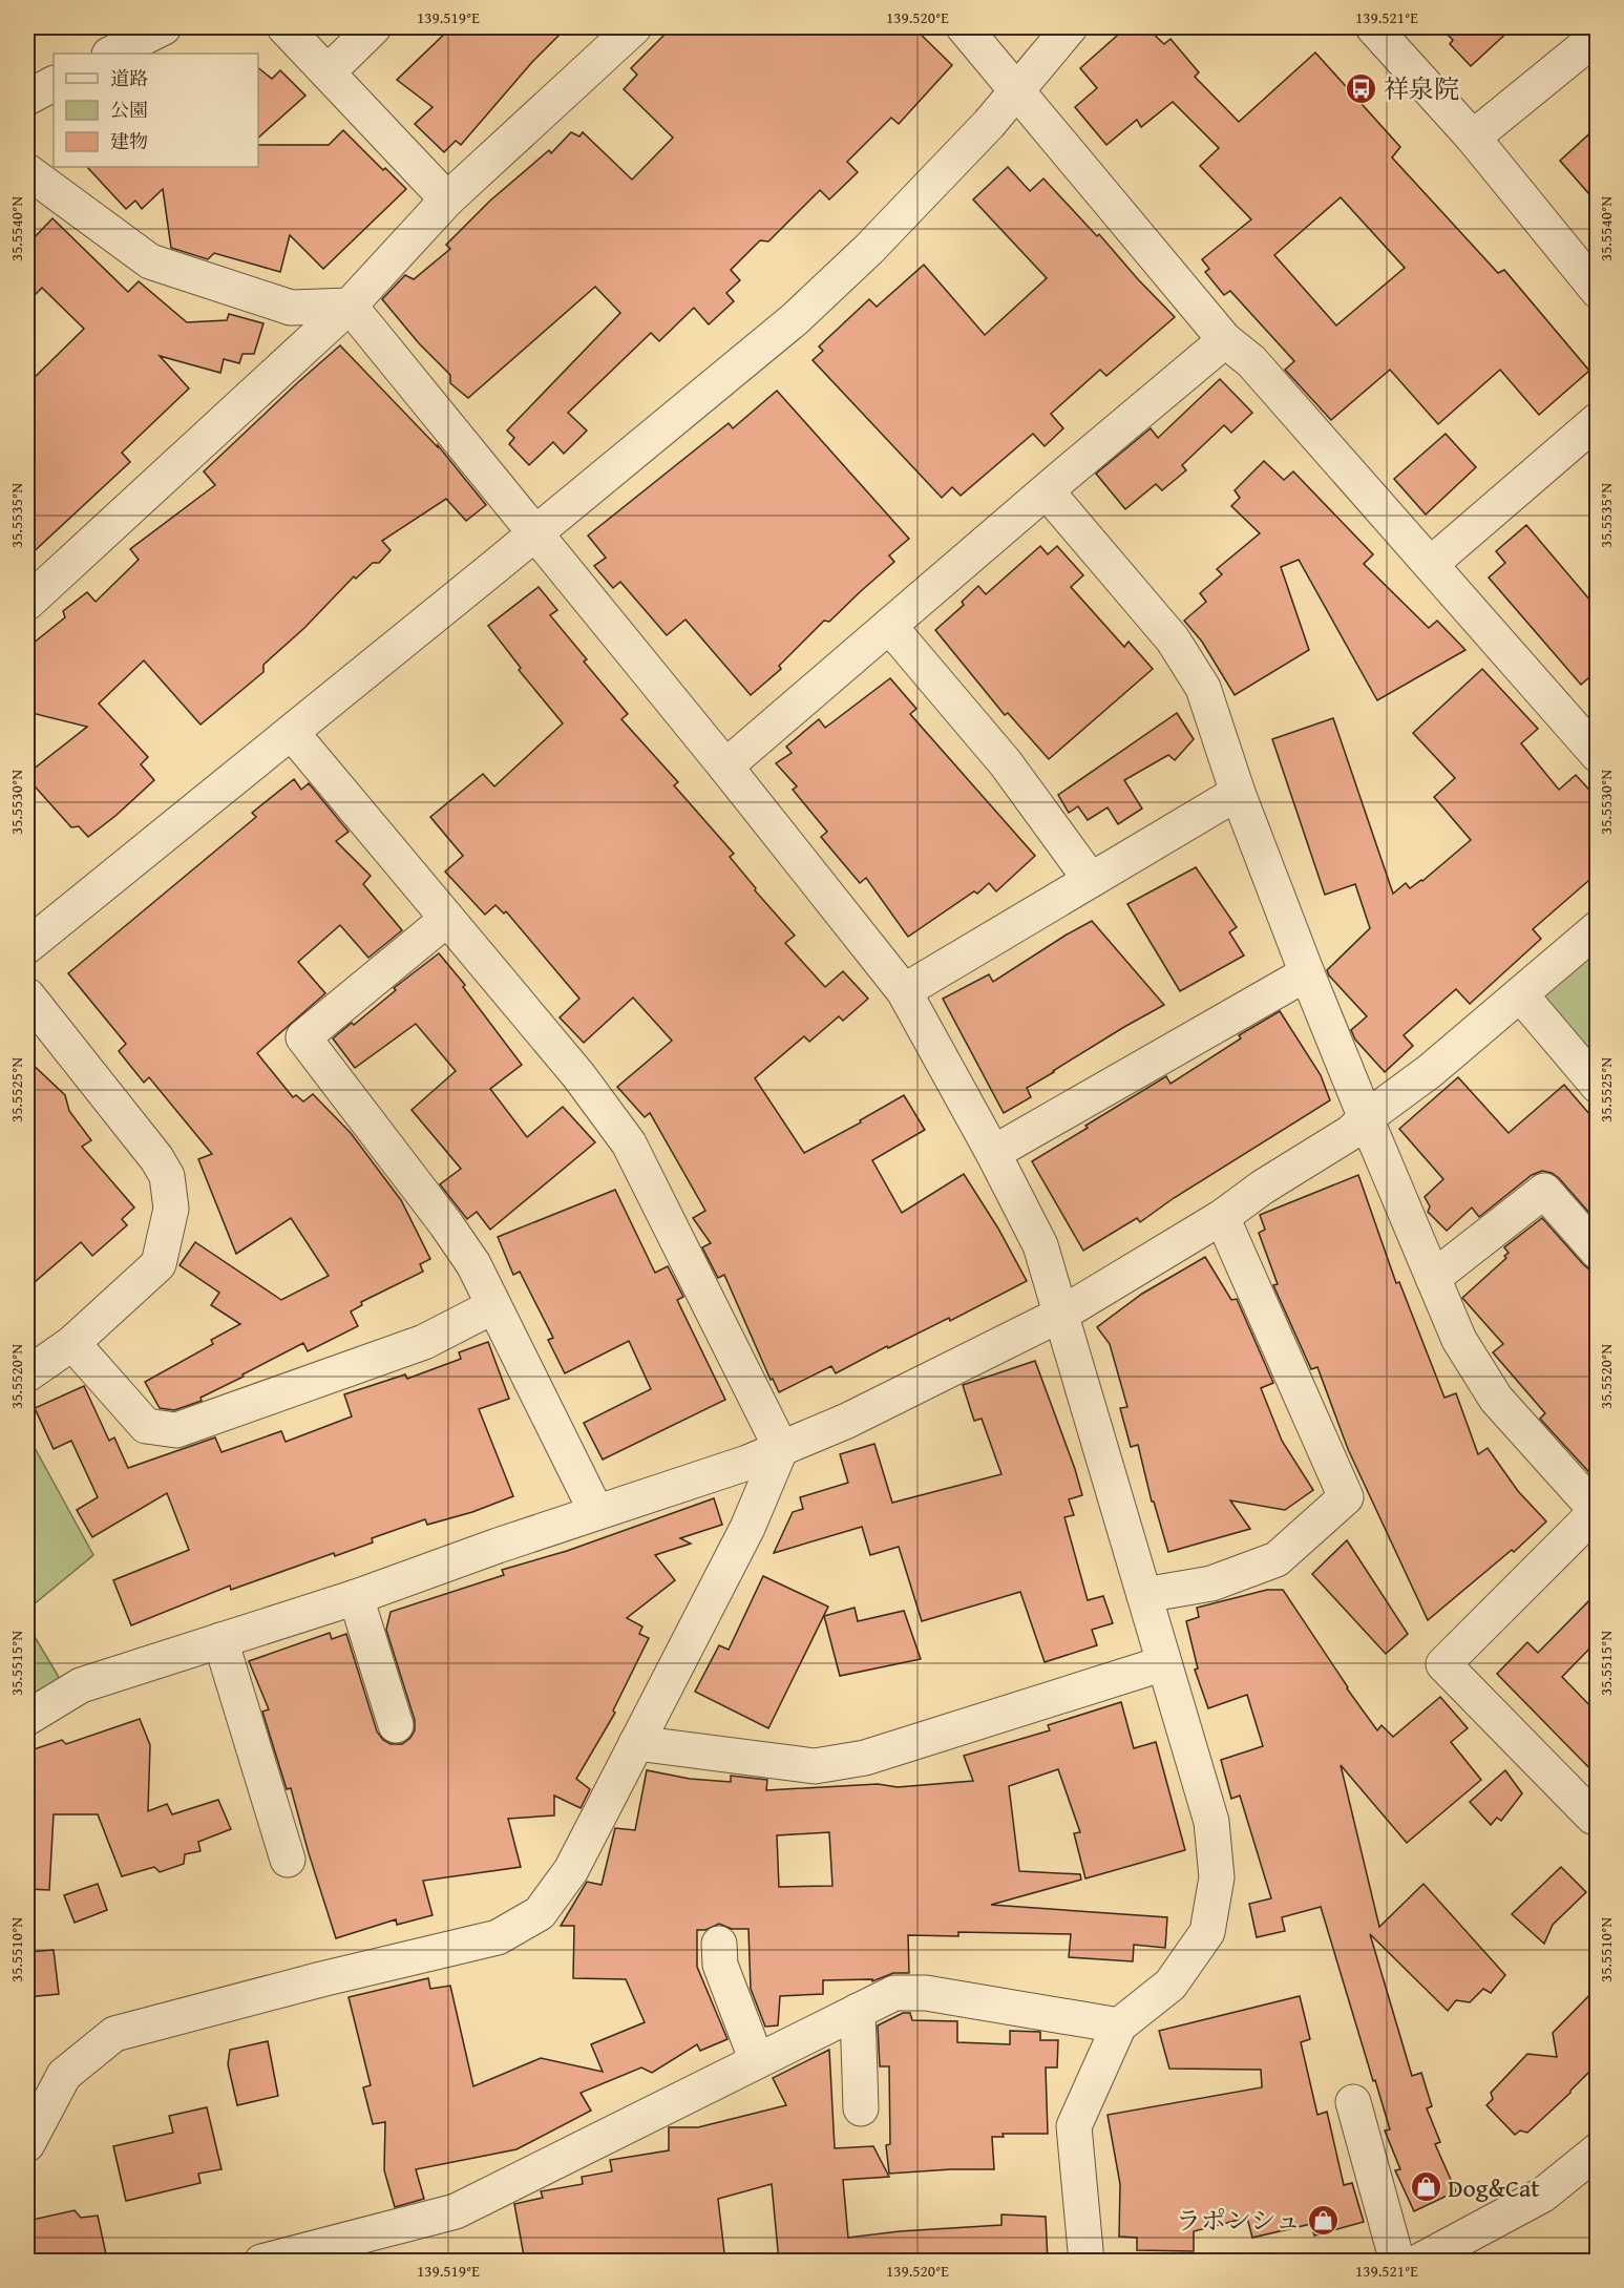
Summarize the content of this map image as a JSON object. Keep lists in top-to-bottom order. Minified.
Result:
{"places":{"bus stop":["祥泉院"],"shop":["Dog&Cat","ラポンシュ"]},"legend":["道路","公園","建物"],"coordinates":["139.519°E","139.520°E","139.521°E","35.5540°N","35.5535°N","35.5530°N","35.5525°N","35.5520°N","35.5515°N","35.5510°N"]}
